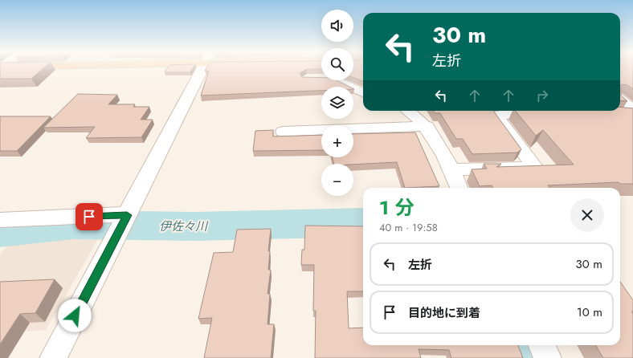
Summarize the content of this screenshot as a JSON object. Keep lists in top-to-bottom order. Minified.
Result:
{"water":["伊佐々川"],"page":{"map_buttons":["+","−"],"turn":["30 m","左折"],"heading":["1 分","40 m · 19:58"],"list":[{"name":"左折","value":"30 m"},{"name":"目的地に到着","value":"10 m"}]}}
